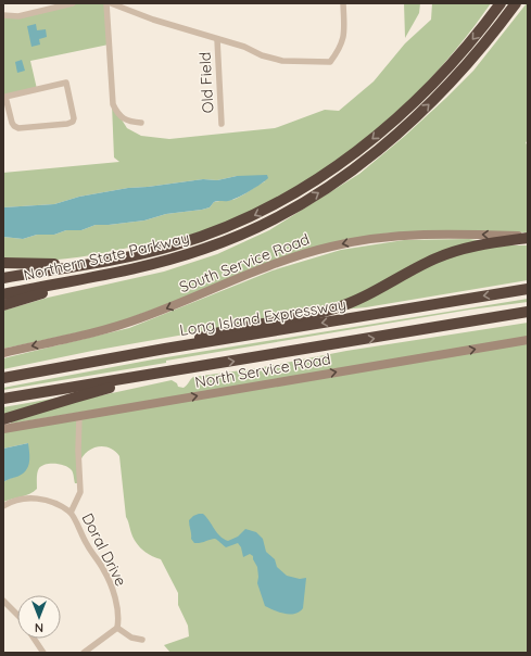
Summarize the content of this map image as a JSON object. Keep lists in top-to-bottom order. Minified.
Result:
{"streets":{"highway":["Northern State Parkway","Long Island Expressway"],"main road":["South Service Road","North Service Road"],"street":["Old Field","Doral Drive"]},"one_way":["South Service Road","North Service Road"],"north":"bottom"}
